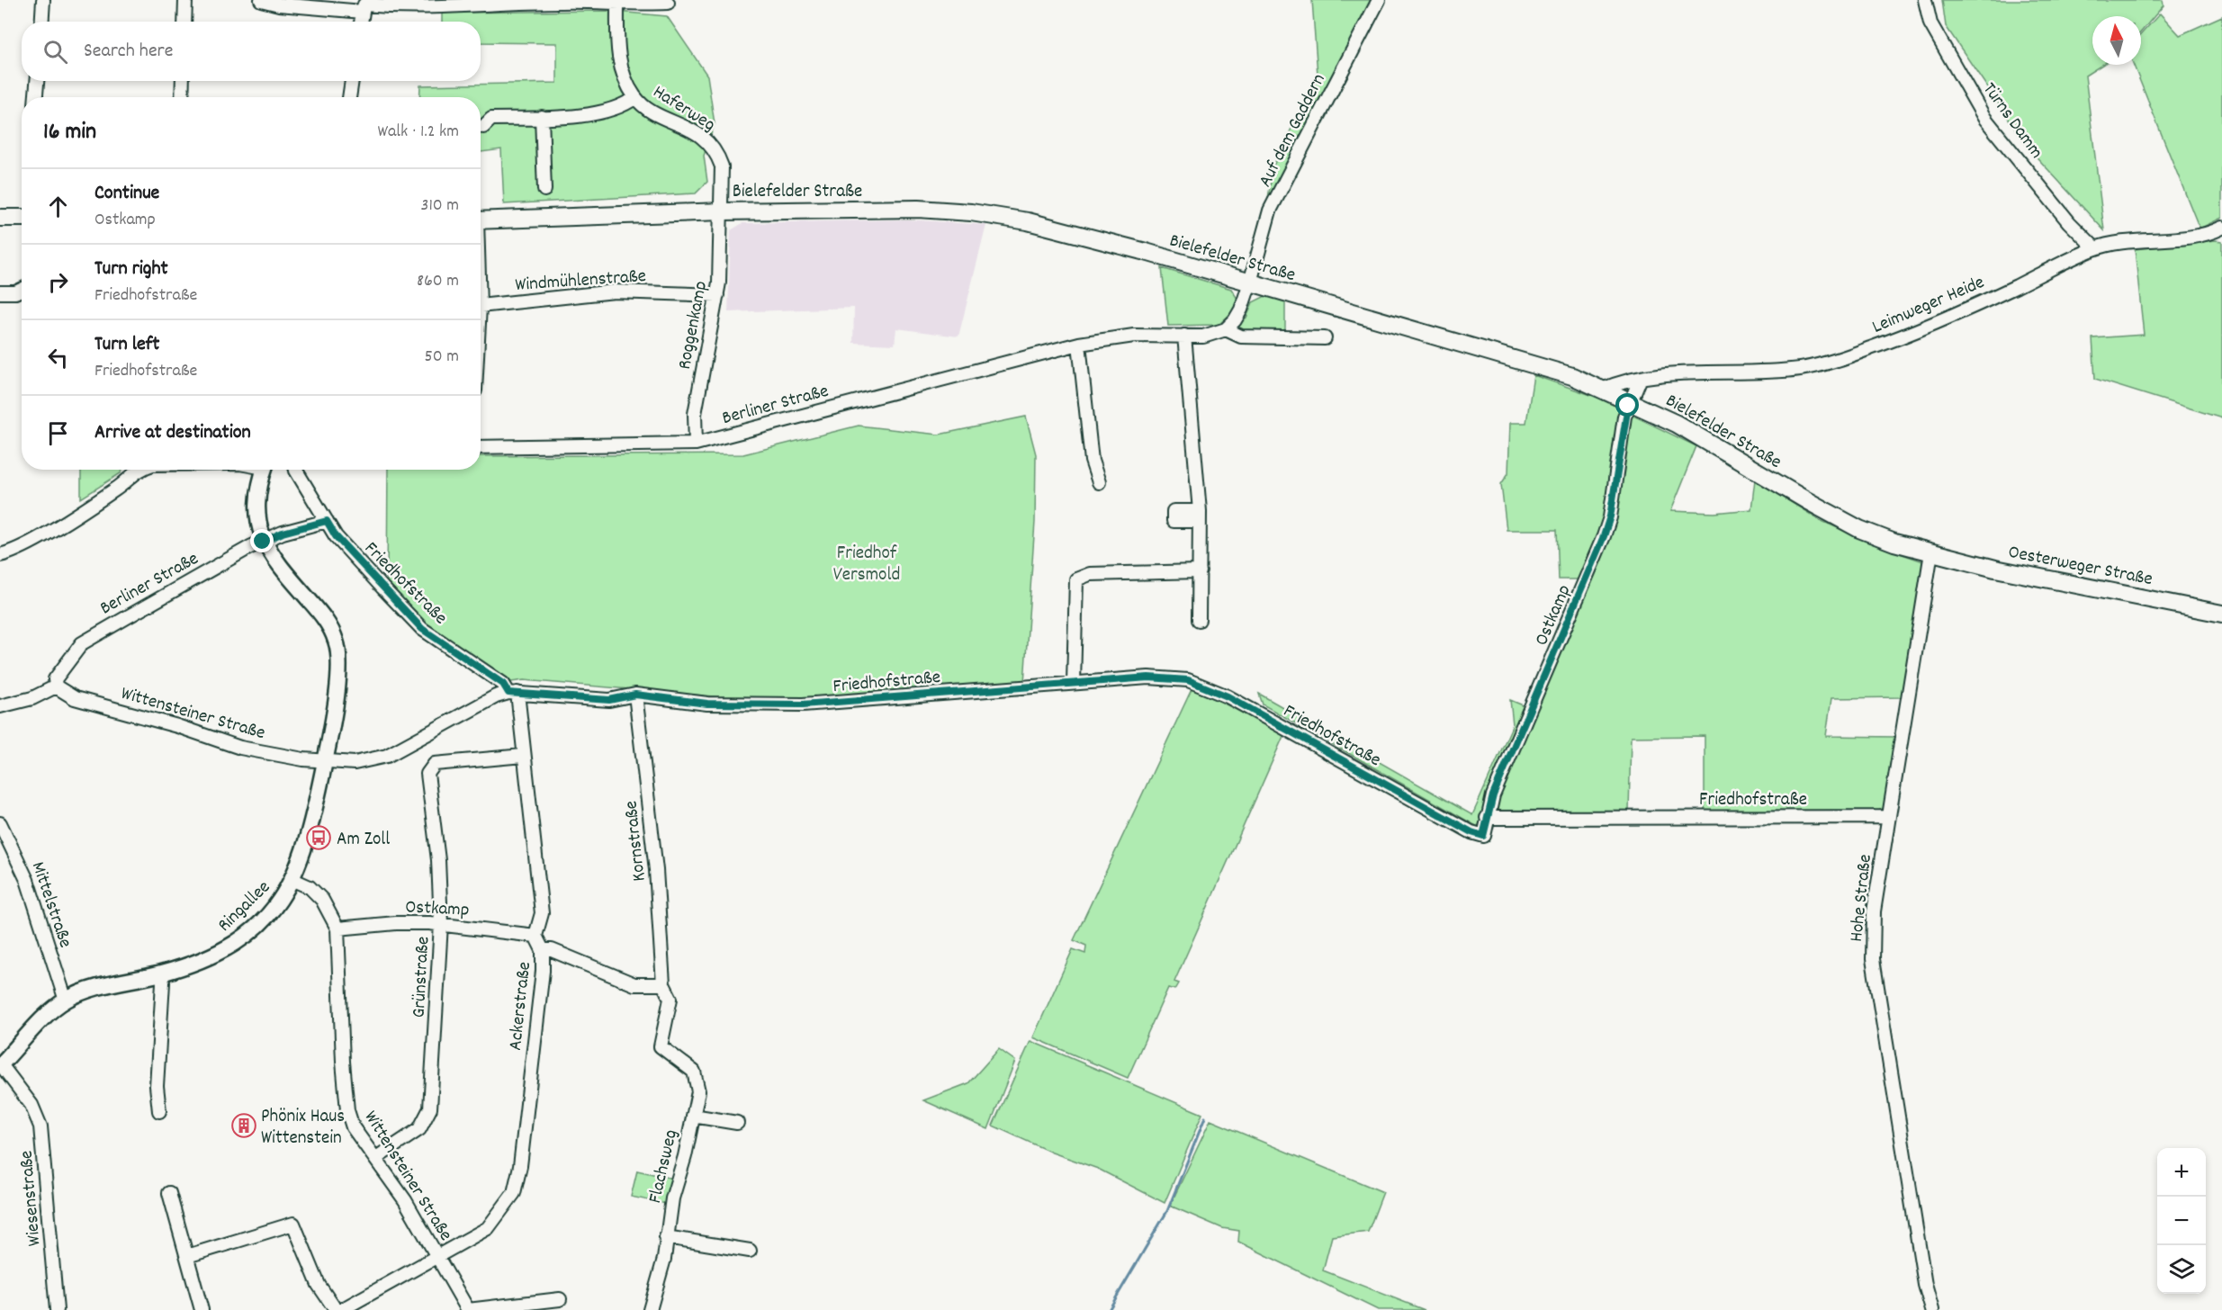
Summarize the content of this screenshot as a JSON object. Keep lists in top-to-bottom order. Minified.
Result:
{"streets":{"main road":["Bielefelder Straße","Oesterweger Straße"],"street":["Haferweg","Türns Damm","Auf dem Gaddern","Windmühlenstraße","Leimweger Heide","Roggenkamp","Berliner Straße","Friedhofstraße","Ostkamp","Wittensteiner Straße","Kornstraße","Hohe Straße","Mittelstraße","Ringallee","Grünstraße","Ackerstraße","Flachsweg","Wiesenstraße"]},"crossings":[["Haferweg","Bielefelder Straße"],["Haferweg","Roggenkamp"],["Türns Damm","Leimweger Heide"],["Auf dem Gaddern","Bielefelder Straße"],["Bielefelder Straße","Leimweger Heide"],["Bielefelder Straße","Roggenkamp"],["Bielefelder Straße","Oesterweger Straße"],["Bielefelder Straße","Ostkamp"],["Bielefelder Straße","Hohe Straße"],["Windmühlenstraße","Roggenkamp"],["Roggenkamp","Berliner Straße"],["Berliner Straße","Wittensteiner Straße"],["Oesterweger Straße","Hohe Straße"],["Friedhofstraße","Ostkamp"],["Friedhofstraße","Kornstraße"],["Friedhofstraße","Hohe Straße"],["Friedhofstraße","Ackerstraße"],["Ostkamp","Wittensteiner Straße"],["Ostkamp","Grünstraße"],["Ostkamp","Ackerstraße"],["Wittensteiner Straße","Ringallee"],["Wittensteiner Straße","Grünstraße"],["Wittensteiner Straße","Ackerstraße"],["Kornstraße","Flachsweg"],["Mittelstraße","Ringallee"],["Ringallee","Wiesenstraße"],["Grünstraße","Ackerstraße"]],"parks":["Friedhof Versmold"],"places":{"bus stop":["Am Zoll"],"building":["Phönix Haus Wittenstein"]},"north":"top","page":{"search":"Search here","heading":["16 min","Walk · 1.2 km"],"list":[["Continue","Ostkamp","310 m"],["Turn right","Friedhofstraße","860 m"],["Turn left","Friedhofstraße","50 m"],"Arrive at destination"],"map_buttons":["+","−"]}}
